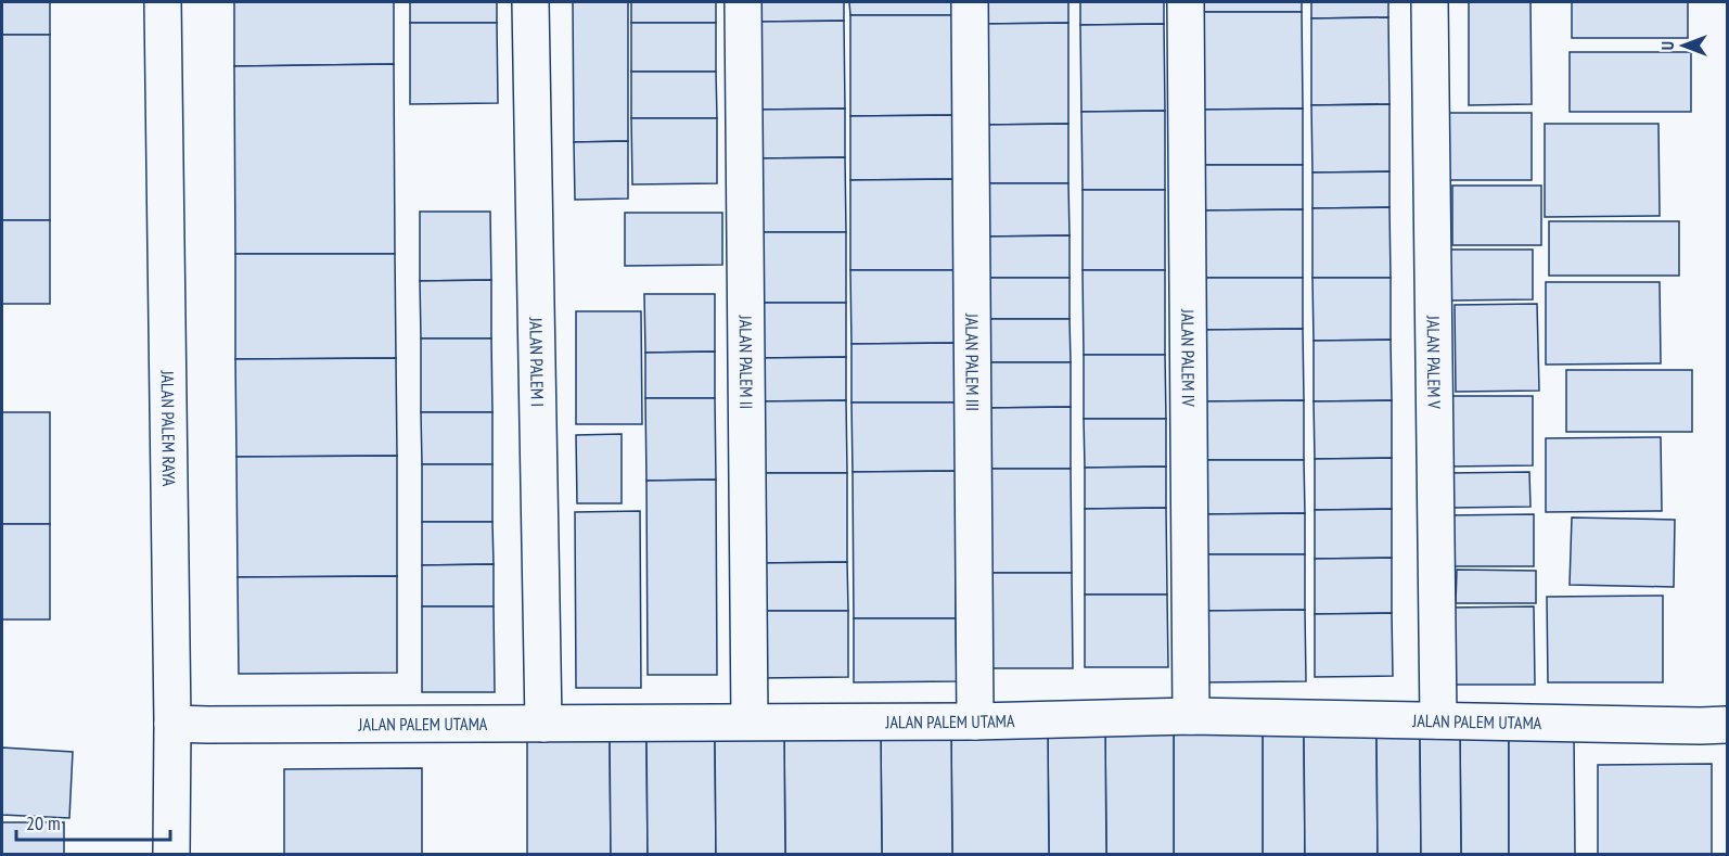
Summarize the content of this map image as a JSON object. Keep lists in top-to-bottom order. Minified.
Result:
{"streets":{"street":["JALAN PALEM IV","JALAN PALEM II","JALAN PALEM III","JALAN PALEM V","JALAN PALEM I","JALAN PALEM RAYA","JALAN PALEM UTAMA"]},"crossings":[["JALAN PALEM IV","JALAN PALEM UTAMA"],["JALAN PALEM II","JALAN PALEM UTAMA"],["JALAN PALEM III","JALAN PALEM UTAMA"],["JALAN PALEM V","JALAN PALEM UTAMA"],["JALAN PALEM I","JALAN PALEM UTAMA"],["JALAN PALEM RAYA","JALAN PALEM UTAMA"]],"scale_bar":"20 m","north":"left"}
